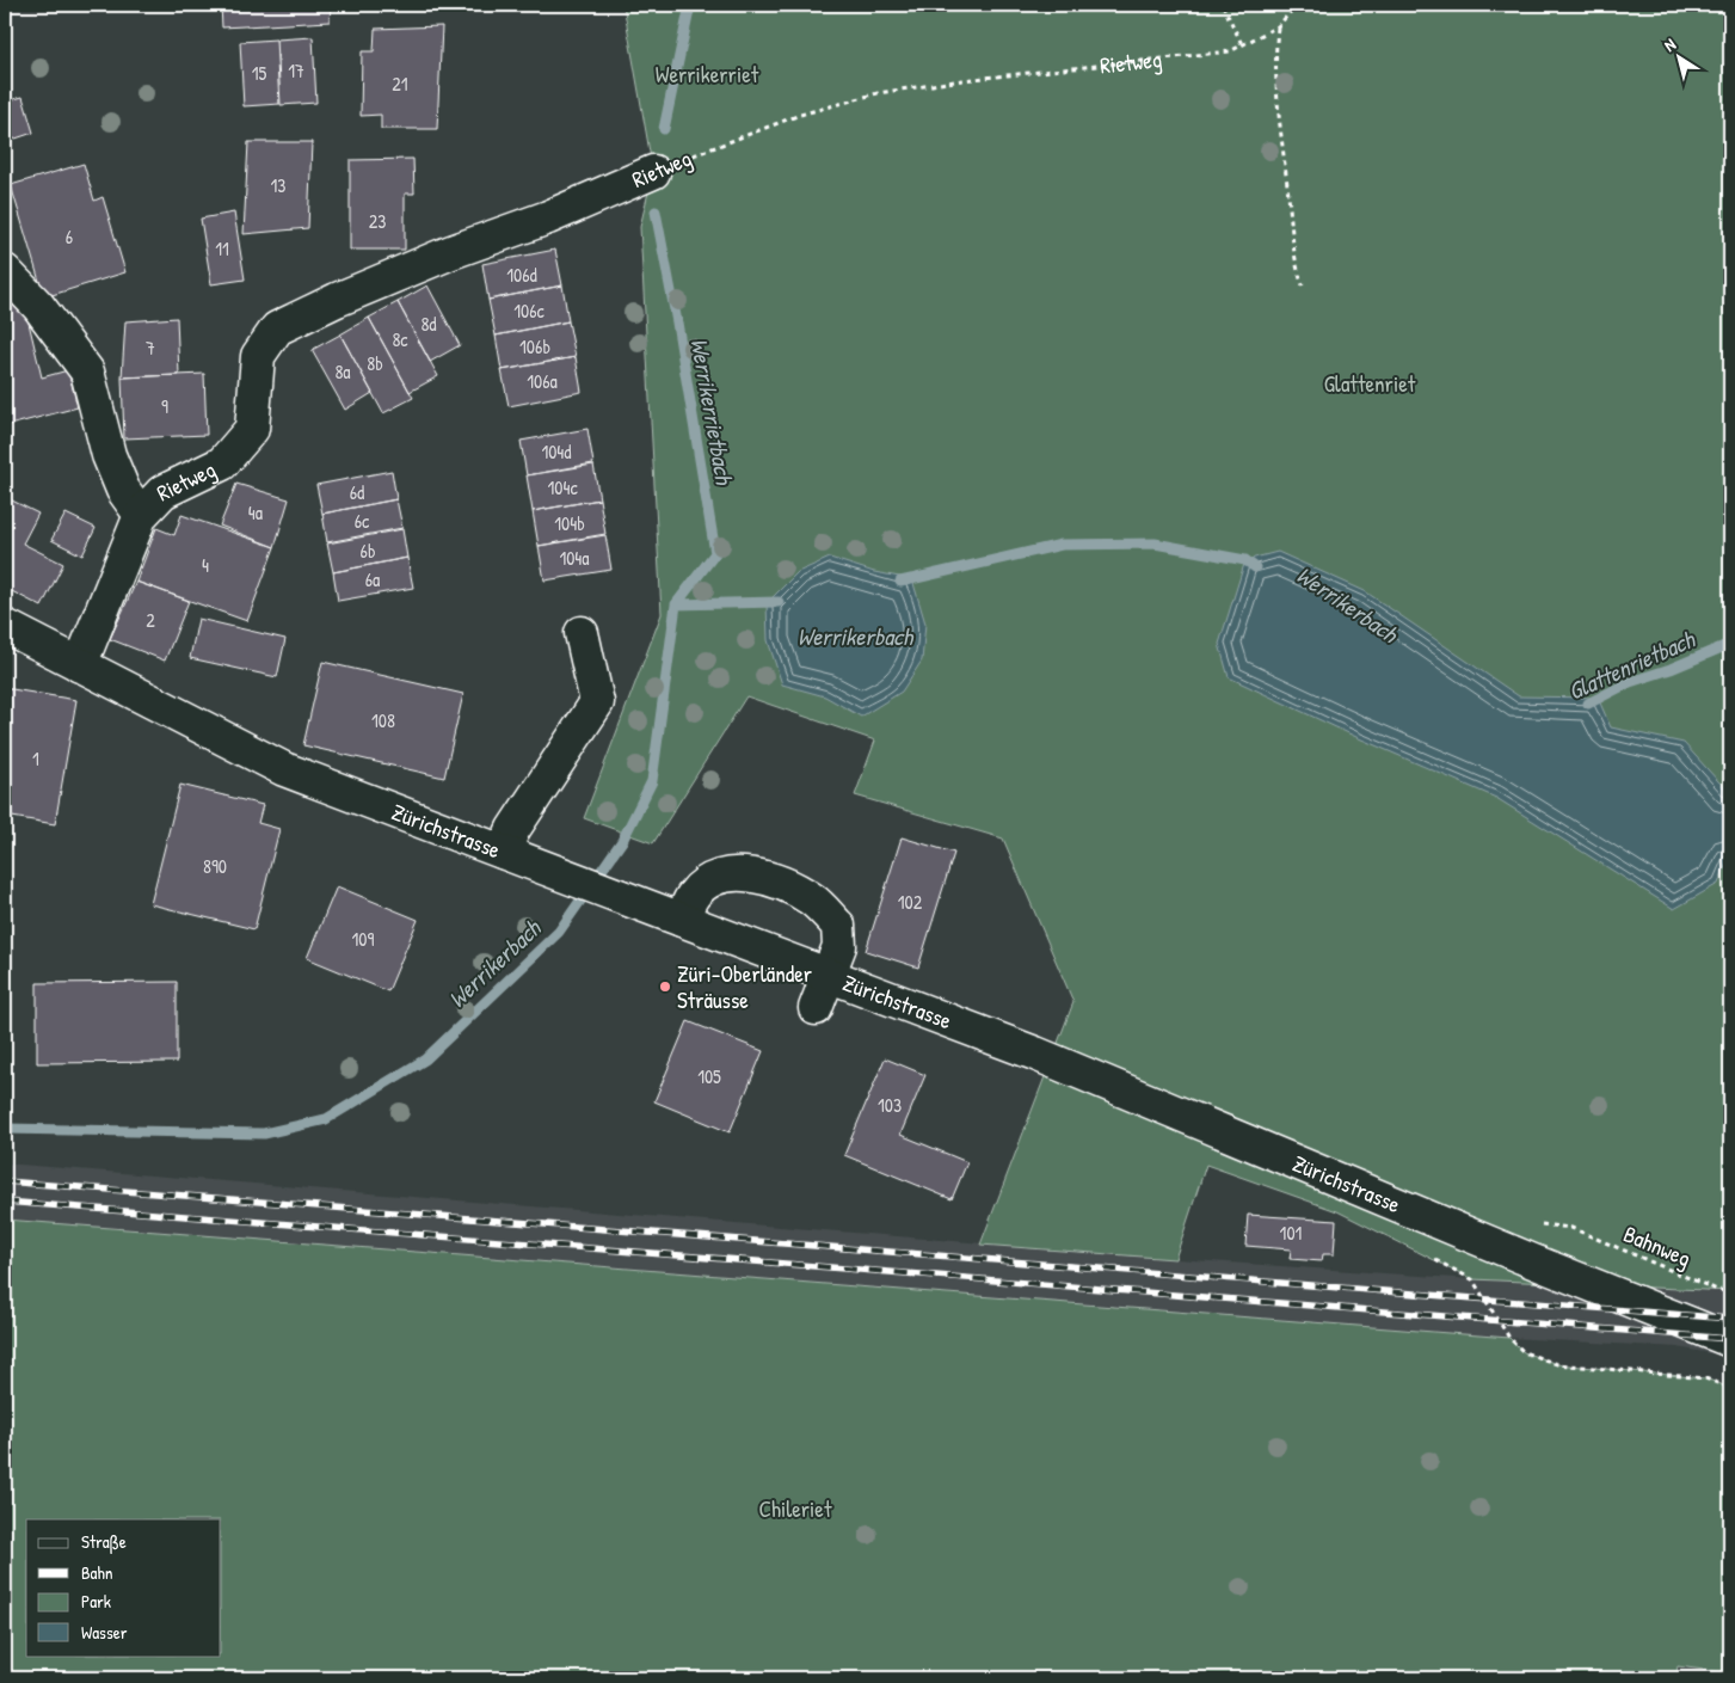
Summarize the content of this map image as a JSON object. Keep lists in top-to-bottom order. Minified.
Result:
{"streets":{"main road":["Rietweg","Zürichstrasse"],"path":["Bahnweg"]},"crossings":[["Rietweg","Zürichstrasse"]],"water":["Werrikerrietbach","Werrikerbach","Glattenrietbach"],"parks":["Werrikerriet","Glattenriet","Chileriet"],"places":["Züri-Oberländer Sträusse"],"house_numbers":["17","15","21","13","23","6","11","106d","106c","8d","8c","106b","7","8b","8a","106a","9","104d","104c","6d","4a","6c","104b","6b","104a","4","6a","2","108","1","890","102","109","105","103","101"],"legend":["Straße","Bahn","Park","Wasser"],"north":"top left"}
